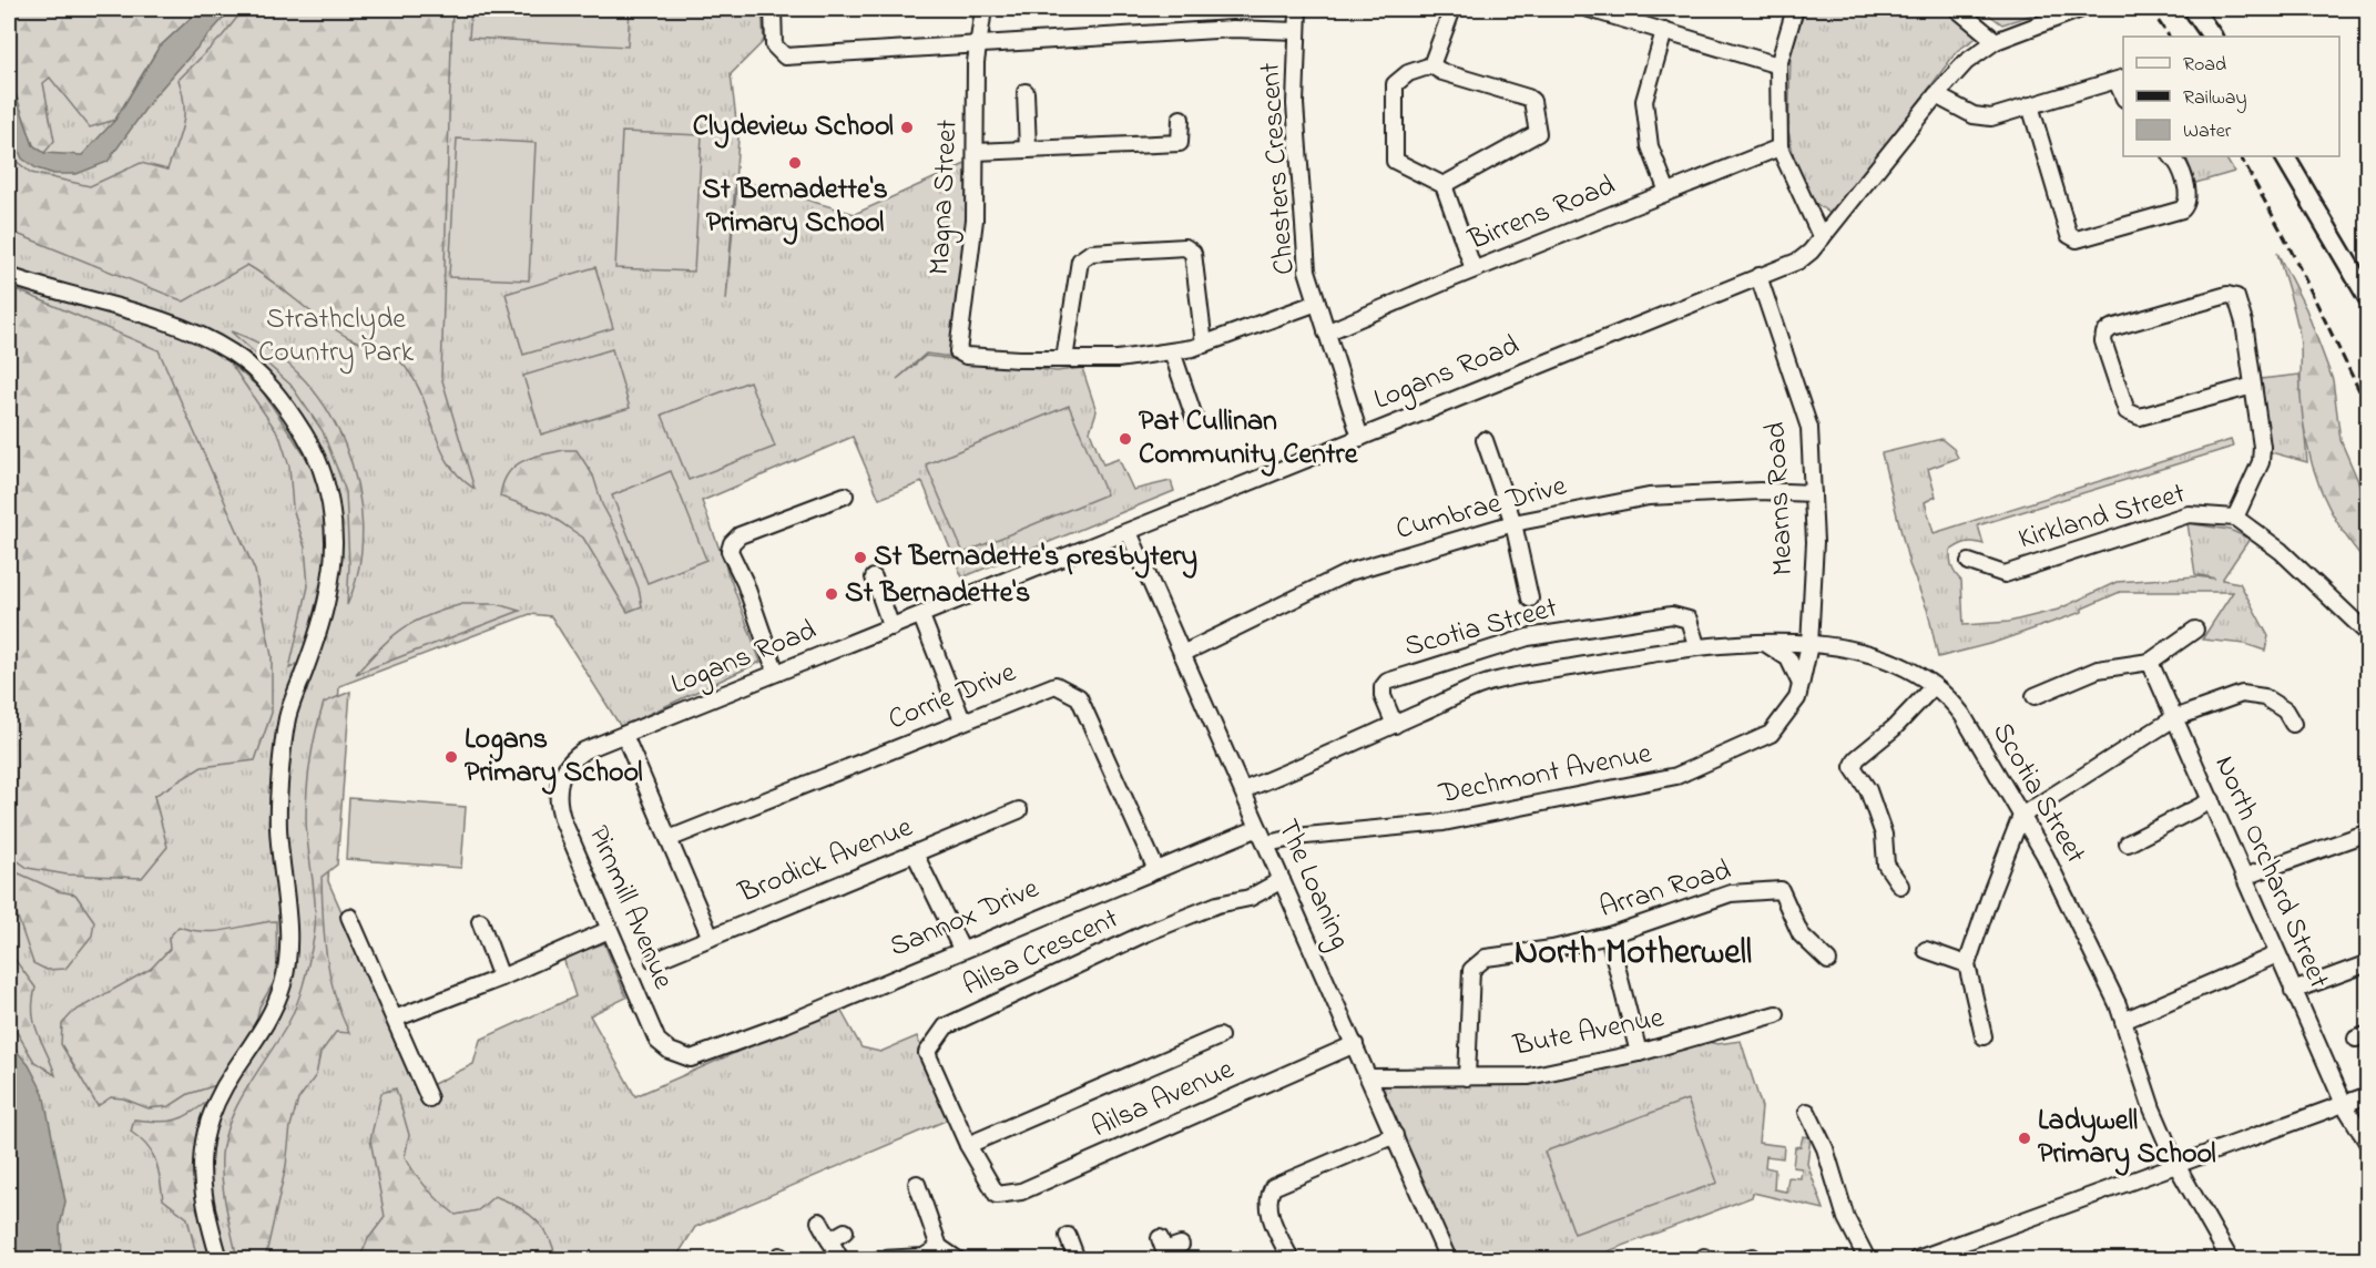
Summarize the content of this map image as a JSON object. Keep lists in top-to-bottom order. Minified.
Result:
{"streets":{"street":["Chesters Crescent","Magna Street","Birrens Road","Logans Road","Mearns Road","Cumbrae Drive","Kirkland Street","Scotia Street","Corrie Drive","Dechmont Avenue","Brodick Avenue","North Orchard Street","The Loaning","Arran Road","Pirnmill Avenue","Sannox Drive","Ailsa Crescent","Bute Avenue","Ailsa Avenue"]},"crossings":[["Chesters Crescent","Birrens Road"],["Chesters Crescent","Logans Road"],["Logans Road","Mearns Road"],["Logans Road","The Loaning"],["Logans Road","Pirnmill Avenue"],["Mearns Road","Cumbrae Drive"],["Mearns Road","Scotia Street"],["Mearns Road","Dechmont Avenue"],["Cumbrae Drive","The Loaning"],["Scotia Street","Dechmont Avenue"],["Scotia Street","The Loaning"],["Corrie Drive","Sannox Drive"],["Dechmont Avenue","The Loaning"],["The Loaning","Sannox Drive"],["The Loaning","Ailsa Crescent"],["The Loaning","Bute Avenue"],["The Loaning","Ailsa Avenue"],["Arran Road","Bute Avenue"],["Pirnmill Avenue","Sannox Drive"],["Ailsa Crescent","Ailsa Avenue"]],"districts":["North Motherwell"],"parks":["Strathclyde Country Park"],"places":["Clydeview School","St Bernadette's Primary School","Pat Cullinan Community Centre","St Bernadette's presbytery","St Bernadette's","Logans Primary School","Ladywell Primary School"],"legend":["Road","Railway","Water"]}
